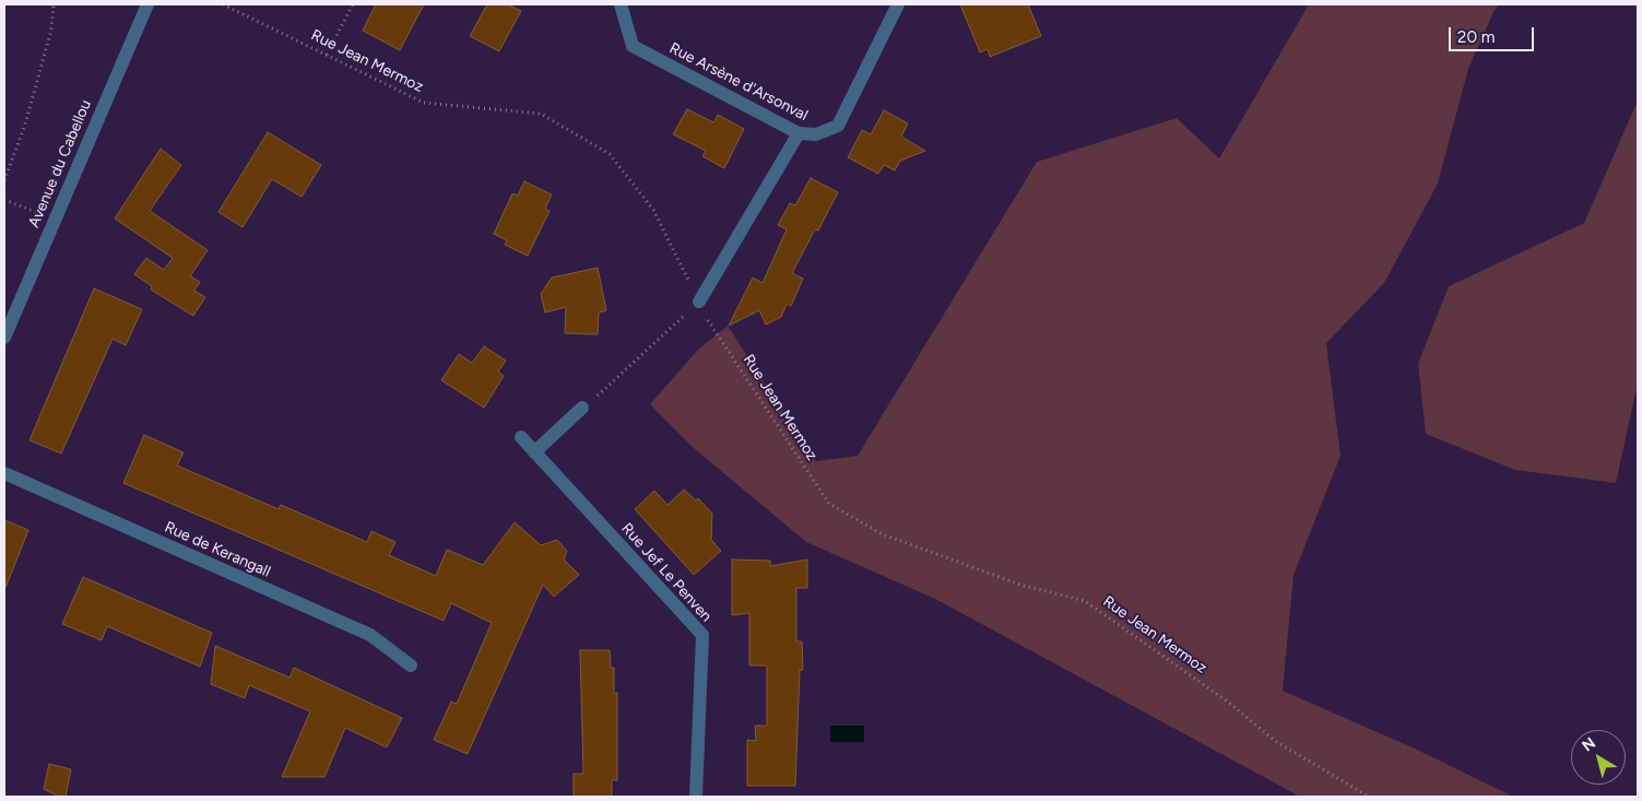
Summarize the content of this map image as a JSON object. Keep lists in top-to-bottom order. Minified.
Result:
{"streets":{"street":["Rue Arsène d'Arsonval","Avenue du Cabellou","Rue de Kerangall","Rue Jef Le Penven"],"path":["Rue Jean Mermoz"]},"scale_bar":"20 m","north":"top left"}
